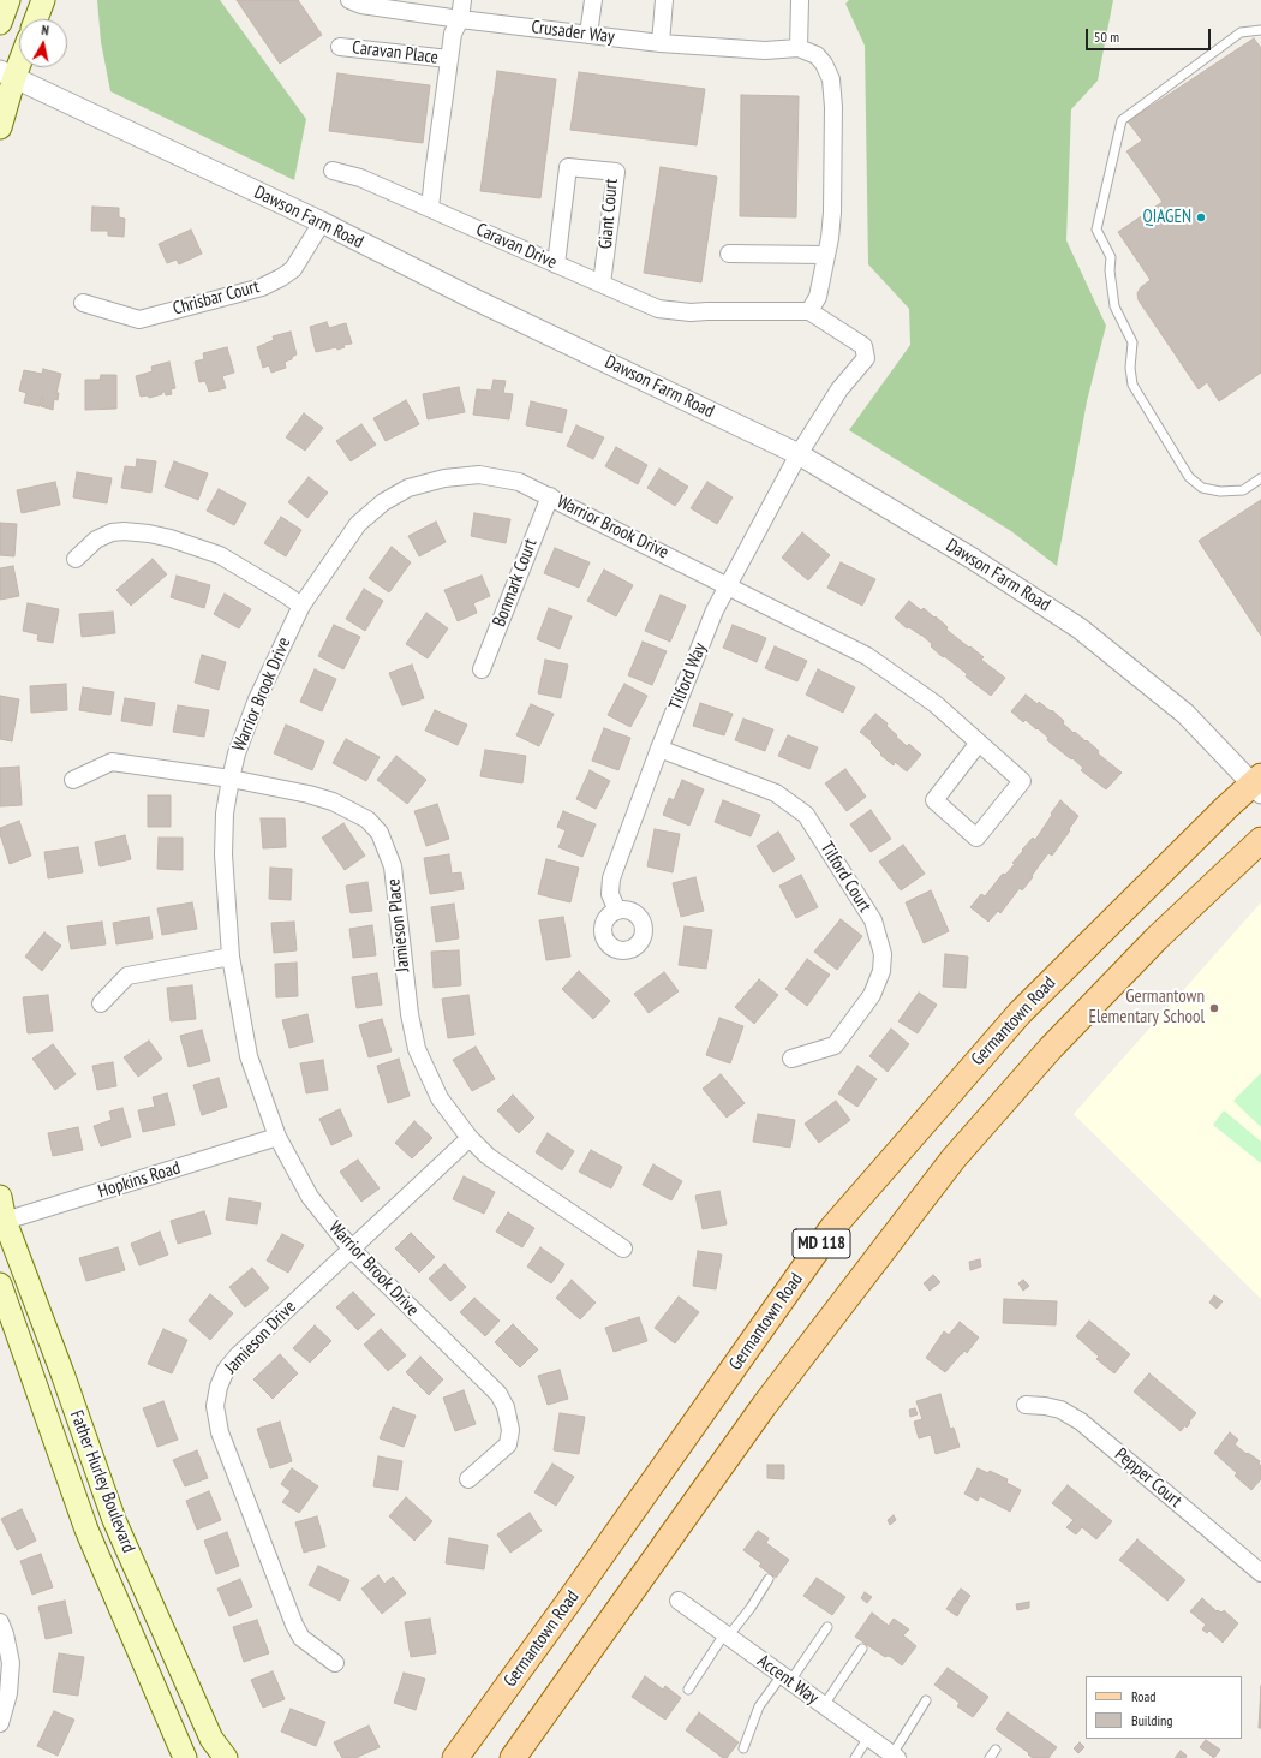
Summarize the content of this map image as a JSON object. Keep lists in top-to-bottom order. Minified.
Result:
{"streets":{"main road":["Germantown Road","MD 118","Father Hurley Boulevard"],"street":["Crusader Way","Caravan Place","Giant Court","Dawson Farm Road","Caravan Drive","Chrisbar Court","Warrior Brook Drive","Bonmark Court","Tilford Way","Tilford Court","Jamieson Place","Hopkins Road","Jamieson Drive","Pepper Court","Accent Way"]},"crossings":[["Giant Court","Caravan Drive"],["Dawson Farm Road","Chrisbar Court"],["Dawson Farm Road","Tilford Way"],["Dawson Farm Road","Germantown Road"],["Warrior Brook Drive","Bonmark Court"],["Warrior Brook Drive","Tilford Way"],["Warrior Brook Drive","Jamieson Place"],["Warrior Brook Drive","Hopkins Road"],["Warrior Brook Drive","Jamieson Drive"],["Tilford Way","Tilford Court"],["Jamieson Place","Jamieson Drive"],["Hopkins Road","Father Hurley Boulevard"]],"places":["QIAGEN","Germantown Elementary School"],"legend":["Road","Building"],"scale_bar":"50 m","north":"top"}
